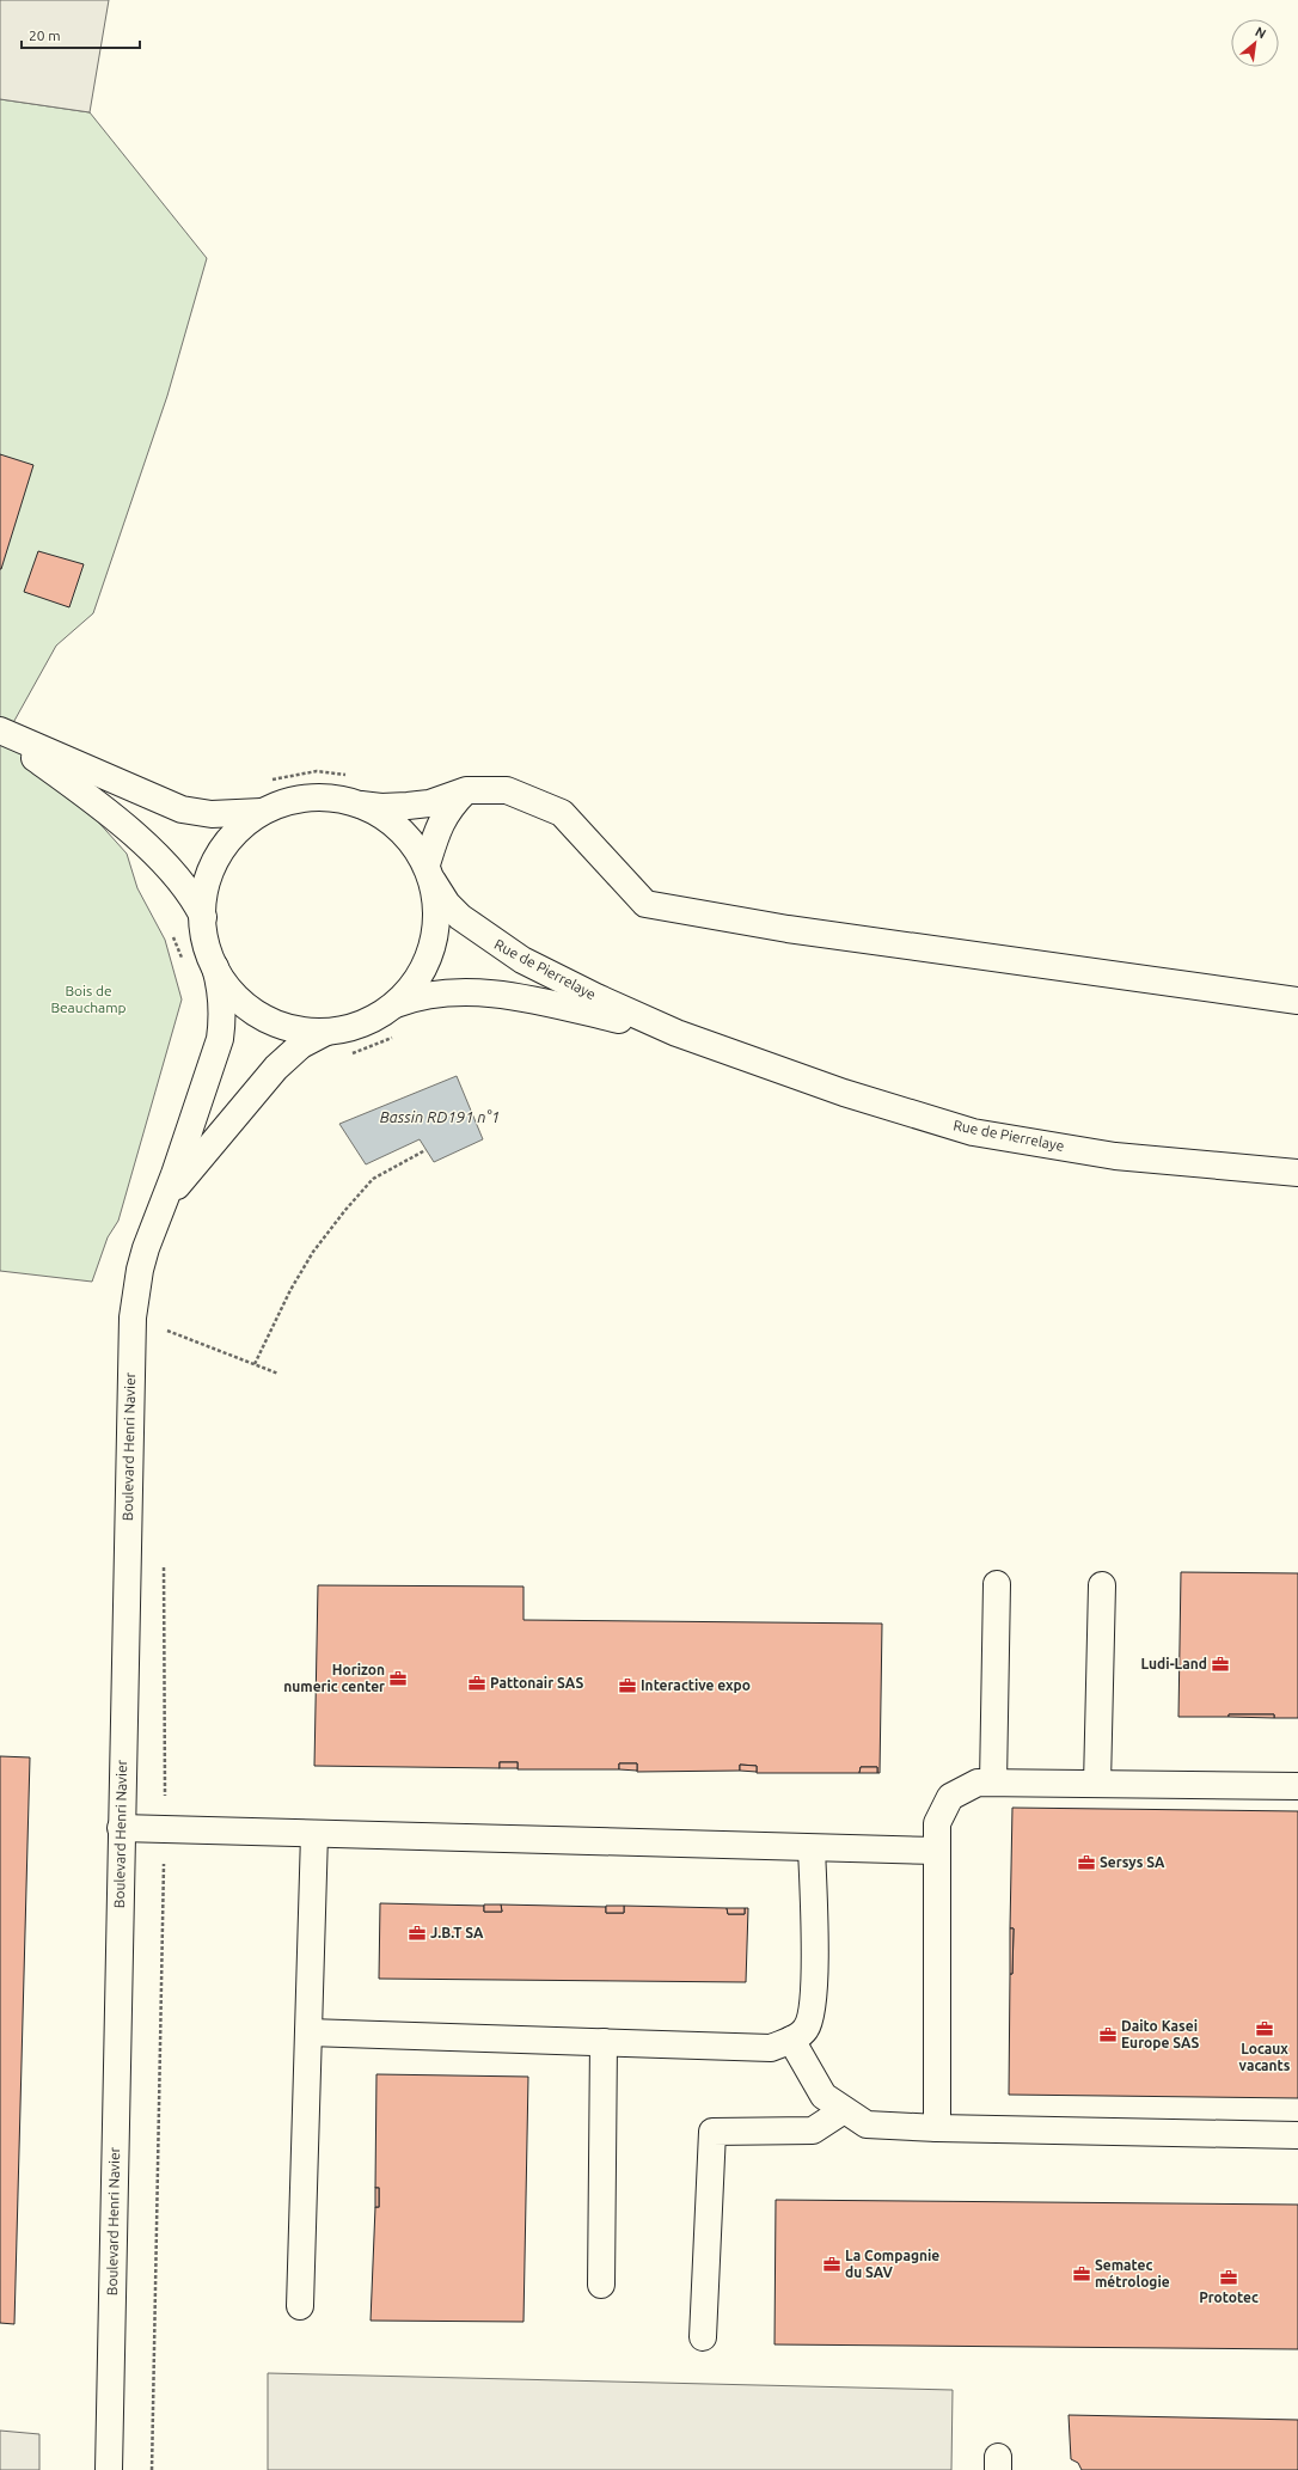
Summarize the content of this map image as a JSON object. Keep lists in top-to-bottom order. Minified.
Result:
{"streets":{"main road":["Rue de Pierrelaye","Boulevard Henri Navier"]},"water":["Bassin RD191 n°1"],"parks":["Bois de Beauchamp"],"places":{"office":["Ludi-Land","Horizon numeric center","Pattonair SAS","Interactive expo","Sersys SA","J.B.T SA","Locaux vacants","Daito Kasei Europe SAS","La Compagnie du SAV","Sematec métrologie","Prototec"]},"scale_bar":"20 m","north":"top right"}
